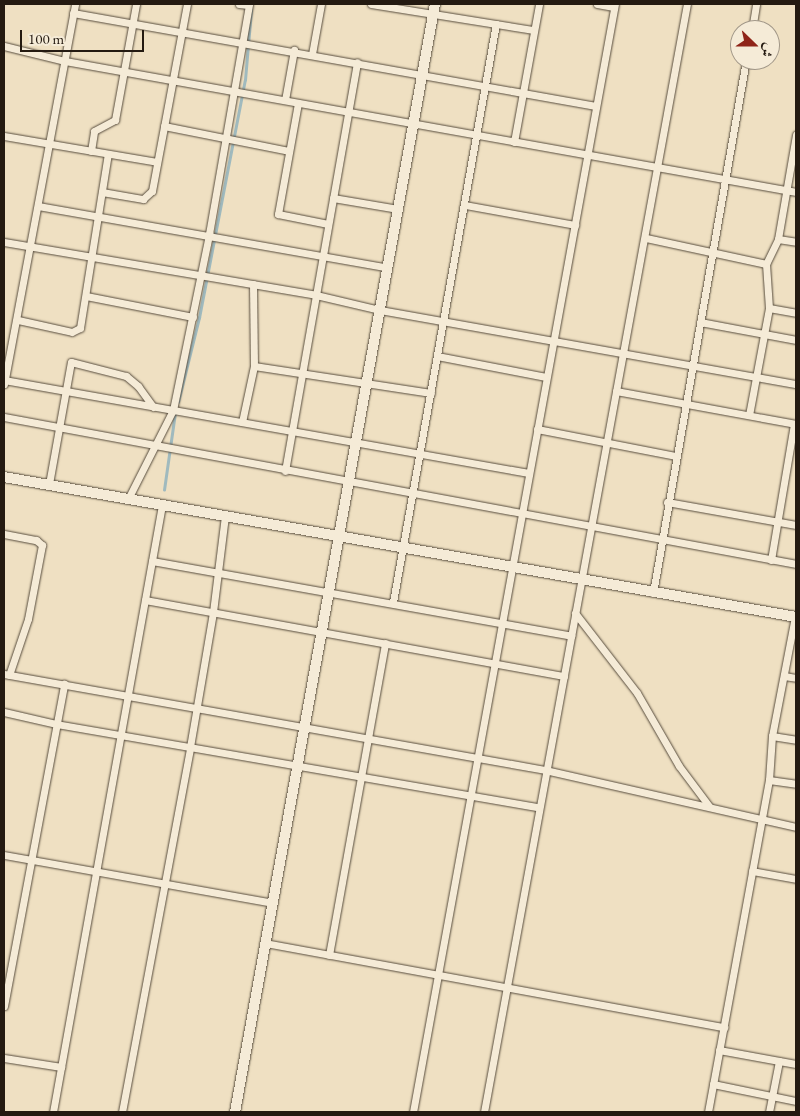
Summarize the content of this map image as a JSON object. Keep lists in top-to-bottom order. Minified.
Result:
{"scale_bar":"100 m","north":"right"}
